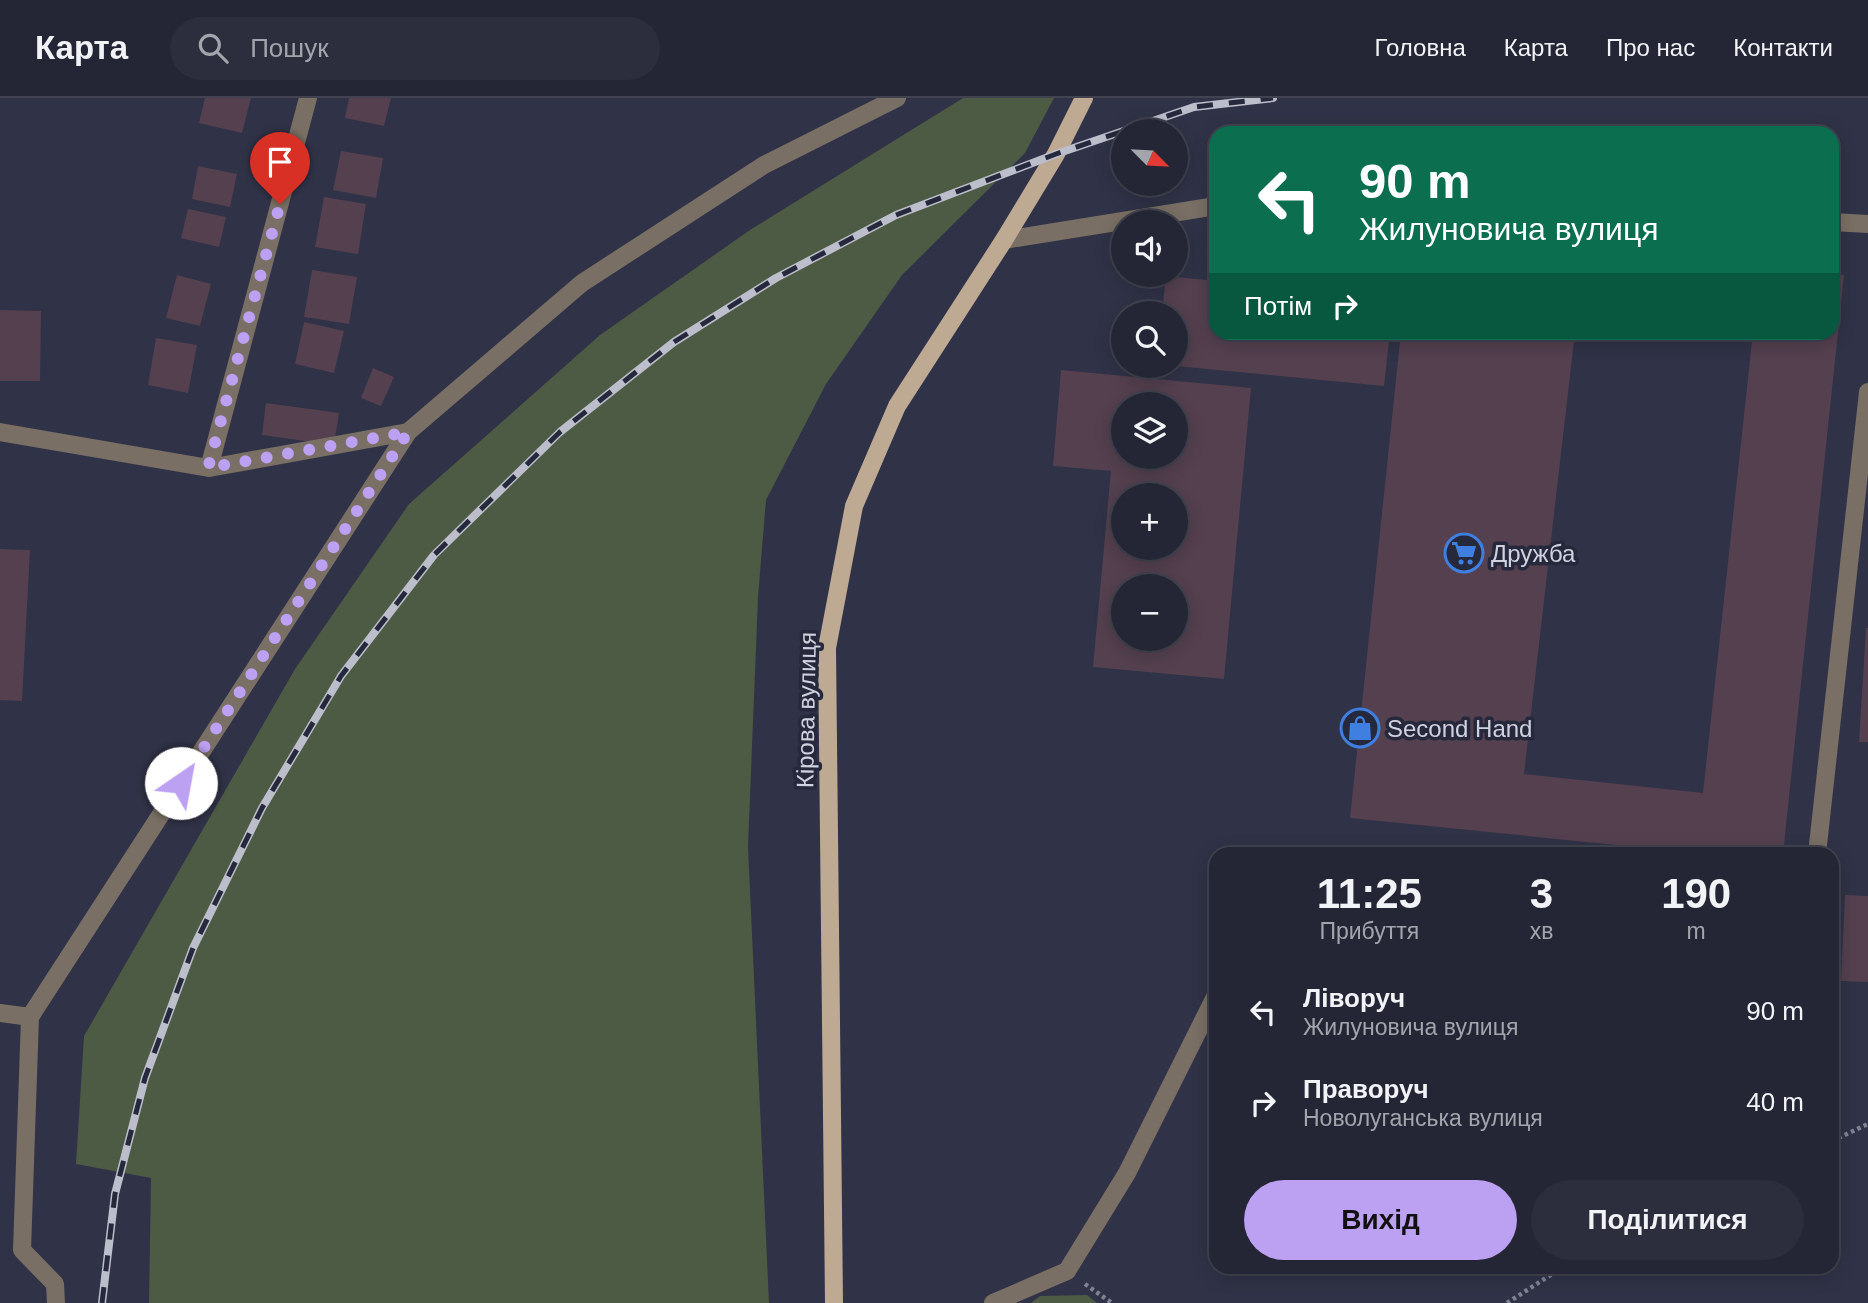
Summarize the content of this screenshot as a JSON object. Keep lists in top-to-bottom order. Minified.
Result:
{"streets":{"main road":["Кірова вулиця"]},"places":{"supermarket":["Дружба"],"shop":["Second Hand"]},"north":"bottom right","page":{"header":"Карта","search":"Пошук","nav":["Головна","Карта","Про нас","Контакти"],"map_buttons":["+","−"],"turn":["90 m","Жилуновича вулиця"],"then":"Потім","eta":["11:25","Прибуття","3","хв","190","m"],"list":[{"name":"Ліворуч","note":"Жилуновича вулиця","value":"90 m"},{"name":"Праворуч","note":"Новолуганська вулиця","value":"40 m"}],"buttons":["Вихід","Поділитися"]}}
